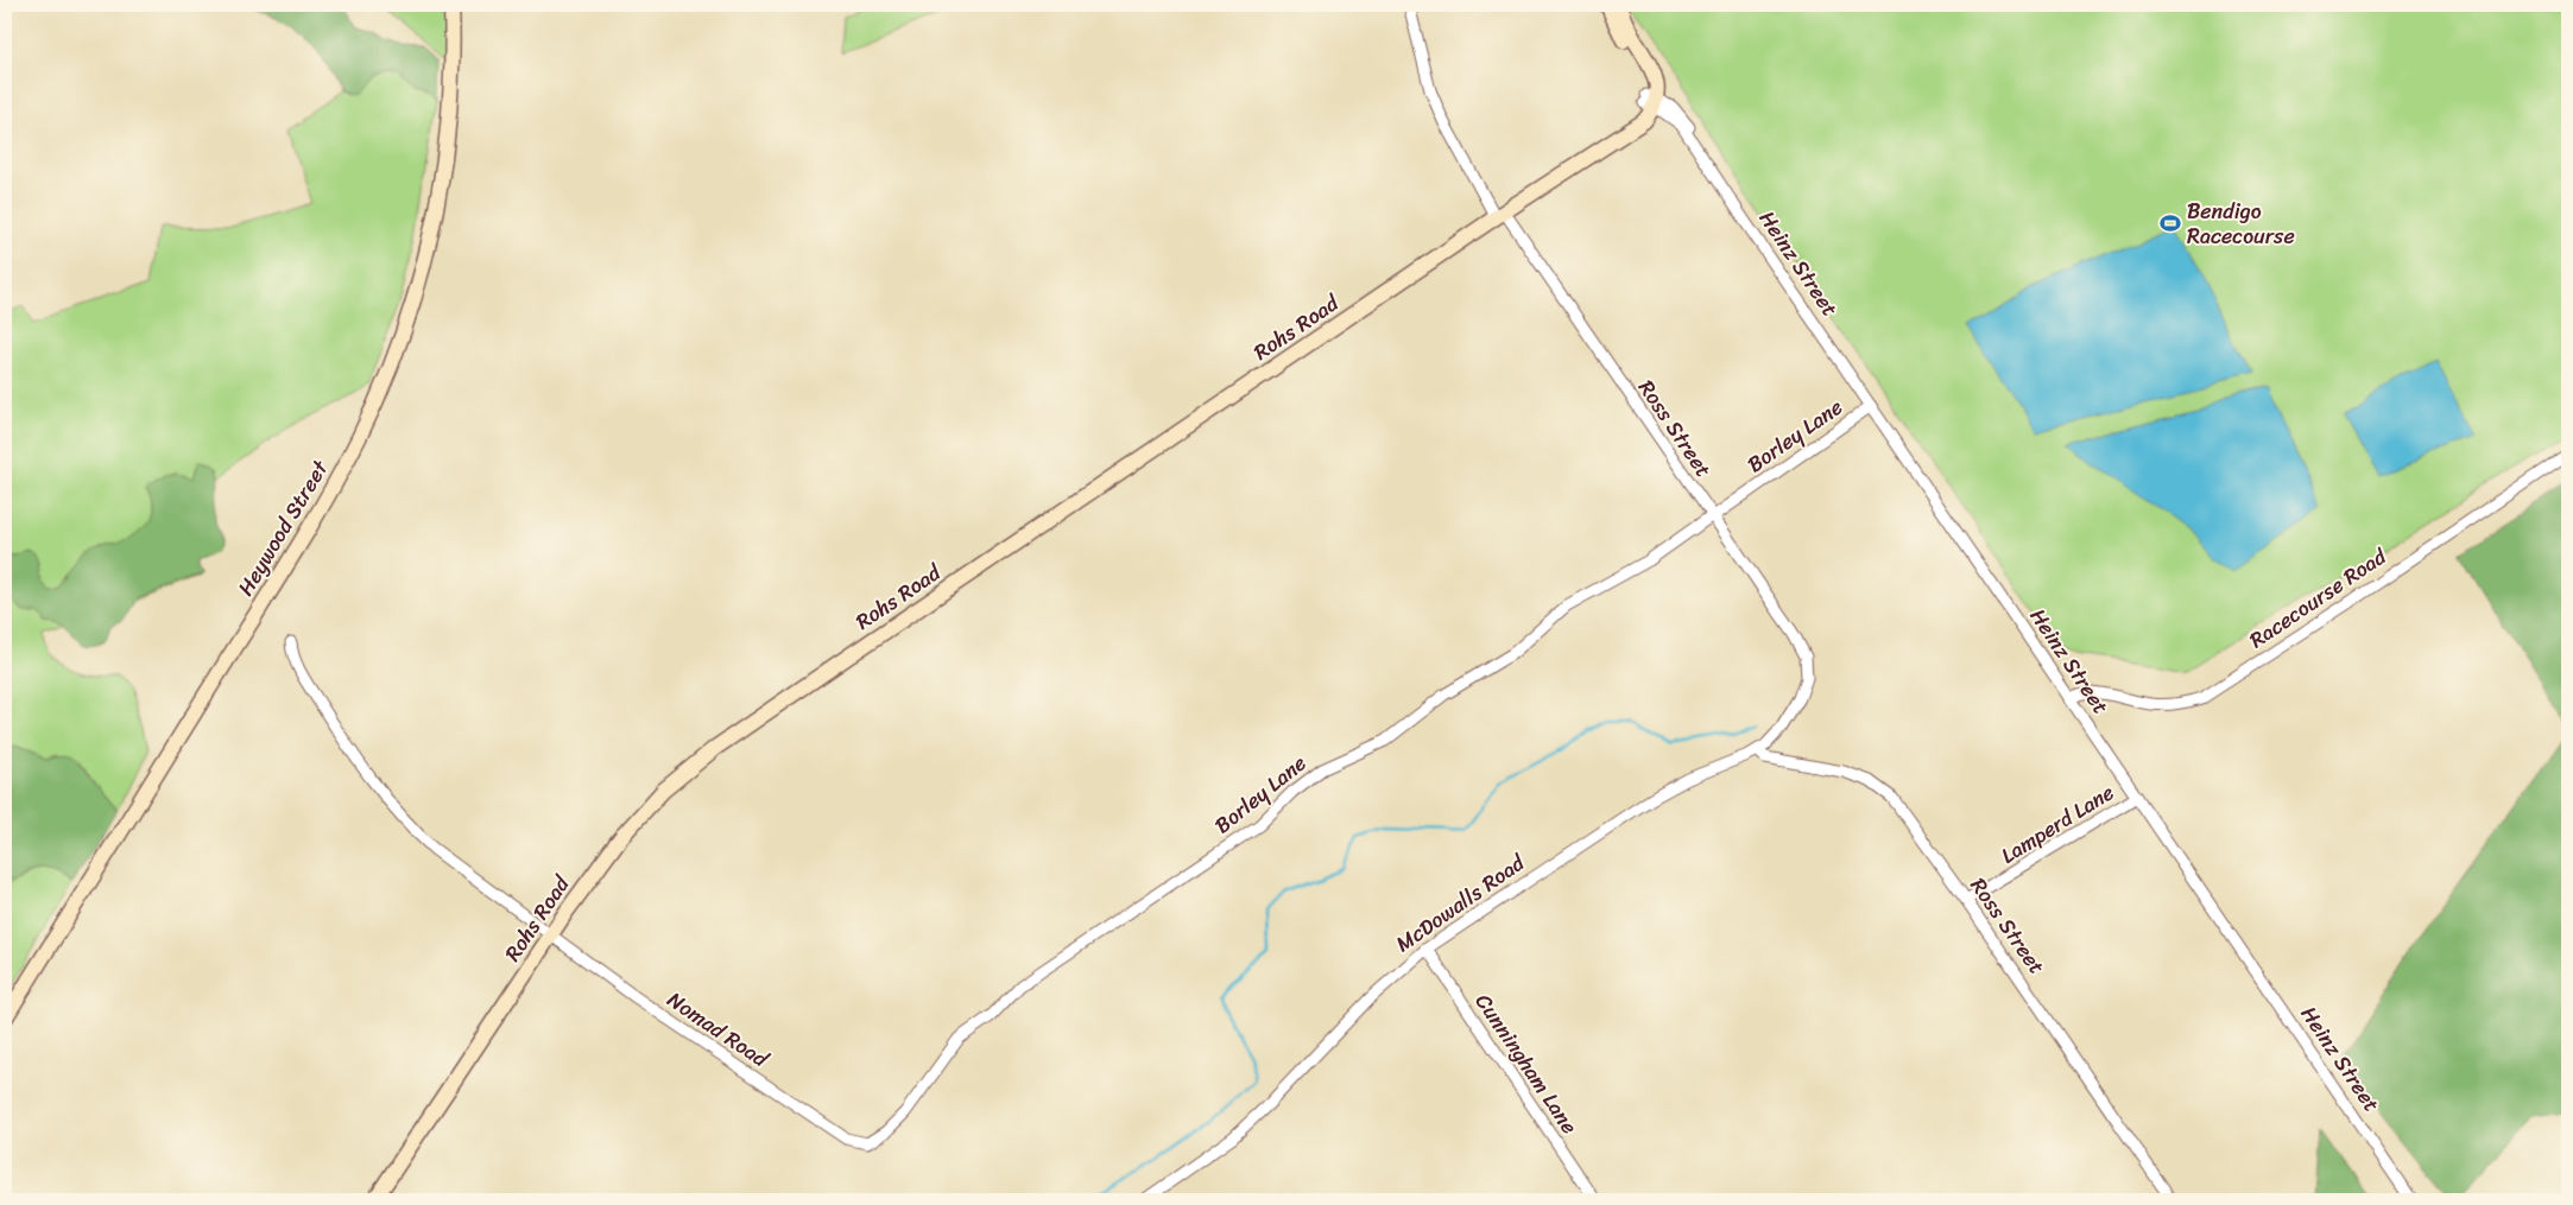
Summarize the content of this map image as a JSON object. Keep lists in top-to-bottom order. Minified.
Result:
{"streets":{"street":["Heinz Street","Rohs Road","Ross Street","Borley Lane","Heywood Street","Racecourse Road","Lamperd Lane","McDowalls Road","Nomad Road","Cunningham Lane"]},"crossings":[["Heinz Street","Rohs Road"],["Heinz Street","Borley Lane"],["Heinz Street","Racecourse Road"],["Heinz Street","Lamperd Lane"],["Rohs Road","Ross Street"],["Rohs Road","Nomad Road"],["Ross Street","Borley Lane"],["Ross Street","Lamperd Lane"],["Ross Street","McDowalls Road"],["Borley Lane","Nomad Road"],["McDowalls Road","Cunningham Lane"]],"places":{"sports":["Bendigo Racecourse"]}}
